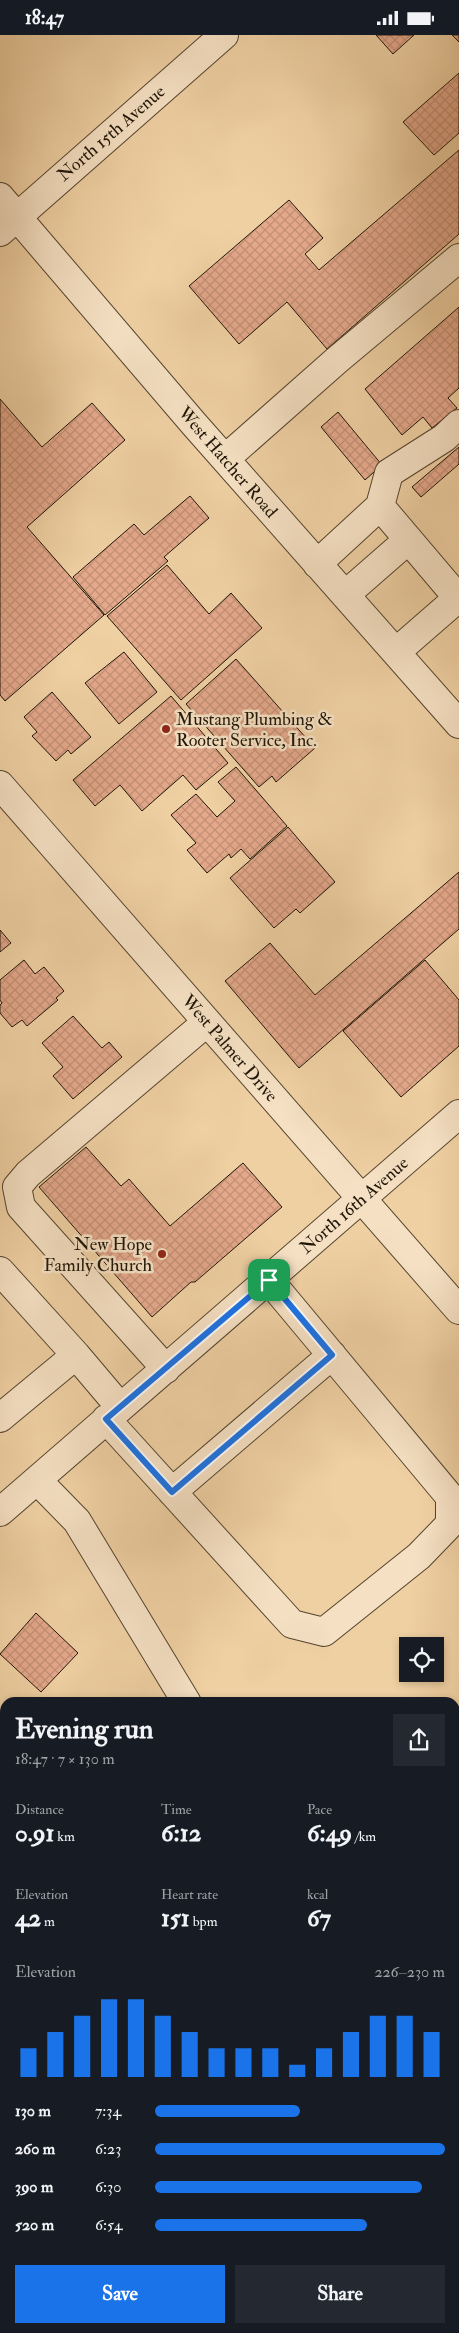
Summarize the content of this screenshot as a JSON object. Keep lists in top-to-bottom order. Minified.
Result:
{"streets":{"street":["North 15th Avenue","West Hatcher Road","West Palmer Drive","North 16th Avenue"]},"crossings":[["North 15th Avenue","West Hatcher Road"],["West Palmer Drive","North 16th Avenue"]],"places":["Mustang Plumbing & Rooter Service, Inc.","New Hope Family Church"],"page":{"status":"18:47","heading":["Evening run","18:47 · 7 × 130 m"],"stats":[["Distance","0.91 km"],["Time","6:12"],["Pace","6:49 /km"],["Elevation","42 m"],["Heart rate","151 bpm"],["kcal","67"]],"chart":["Elevation","226–230 m"],"list":[{"name":"130 m","note":"7:34"},{"name":"260 m","note":"6:23"},{"name":"390 m","note":"6:30"},{"name":"520 m","note":"6:54"}],"buttons":["Save","Share"]}}
